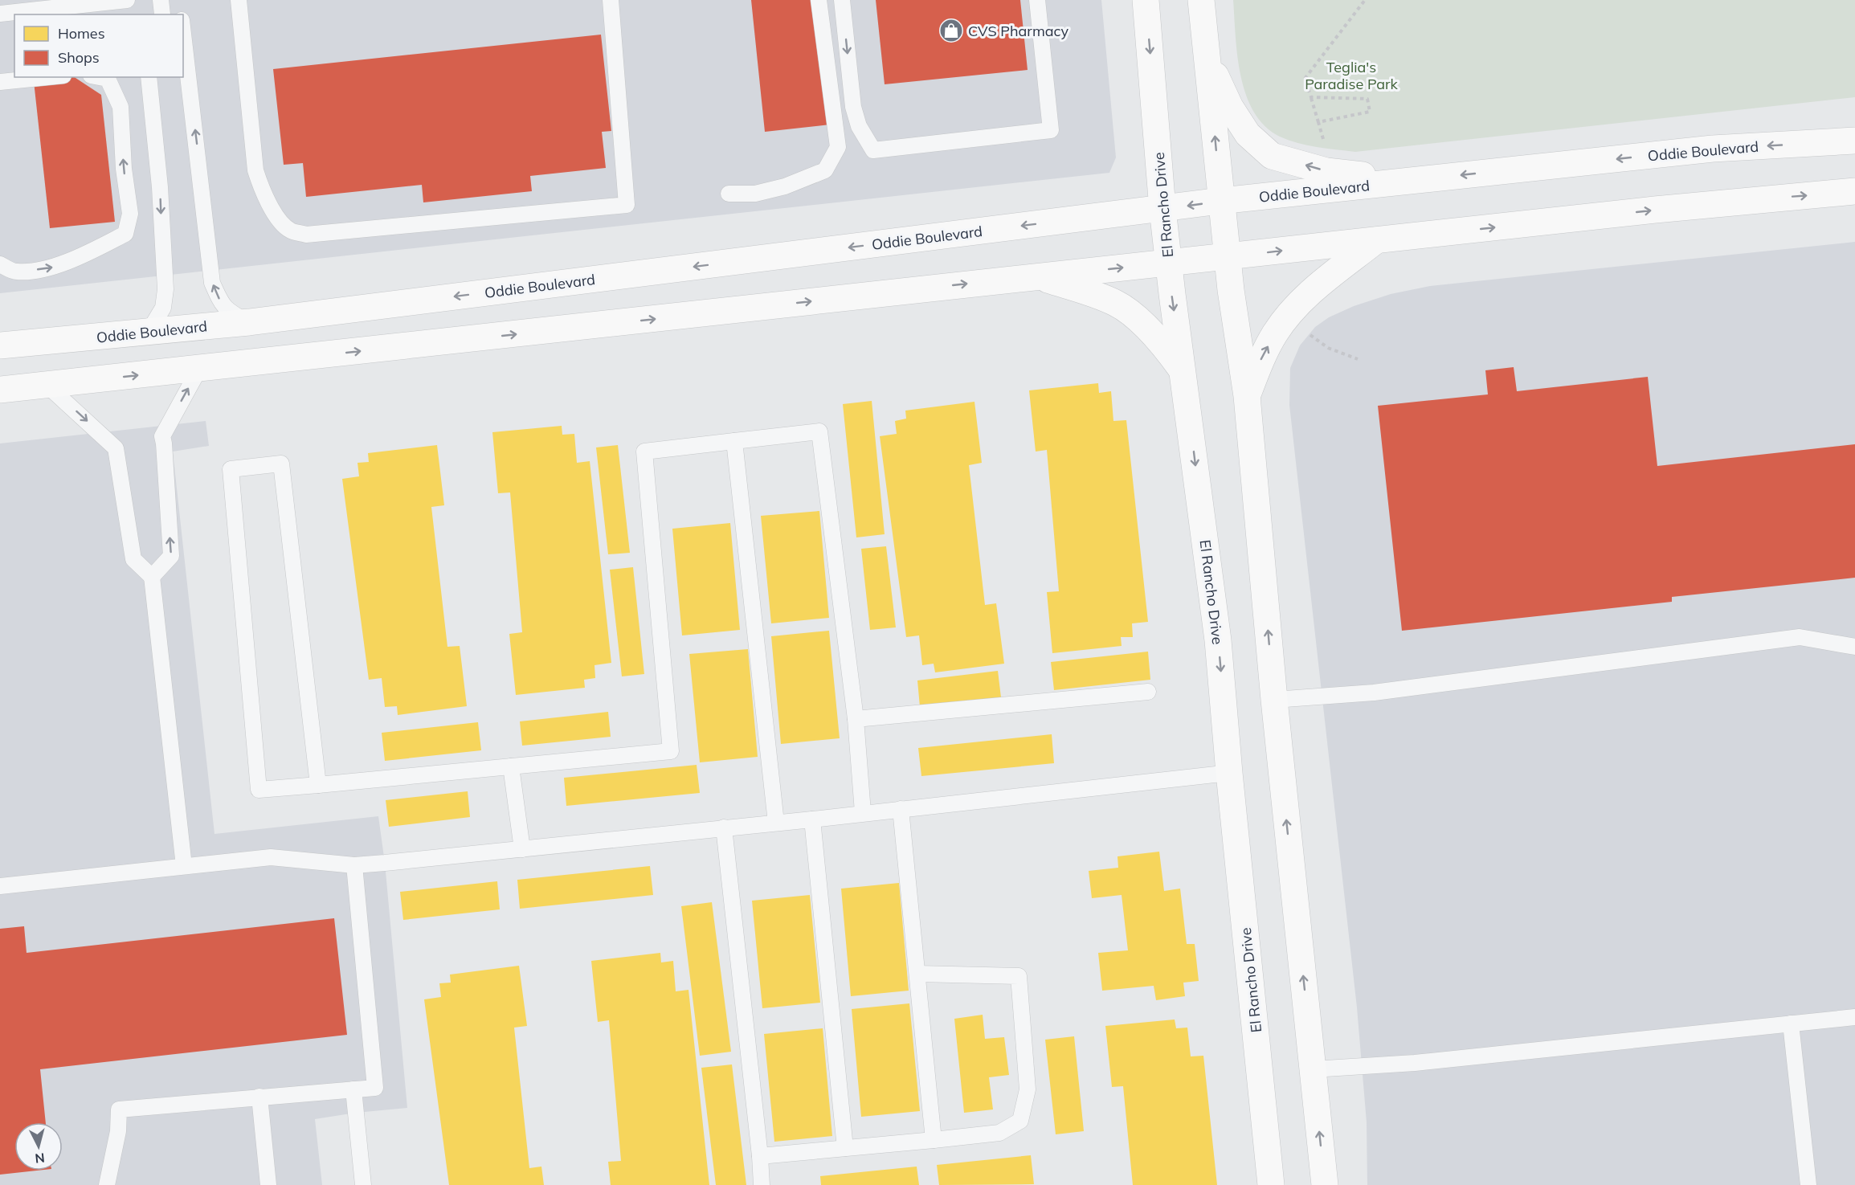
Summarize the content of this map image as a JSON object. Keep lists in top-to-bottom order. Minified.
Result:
{"streets":{"main road":["Oddie Boulevard","El Rancho Drive"]},"crossings":[["Oddie Boulevard","El Rancho Drive"]],"parks":["Teglia's Paradise Park"],"places":{"shop":["CVS Pharmacy"]},"legend":["Homes","Shops"],"north":"bottom"}
